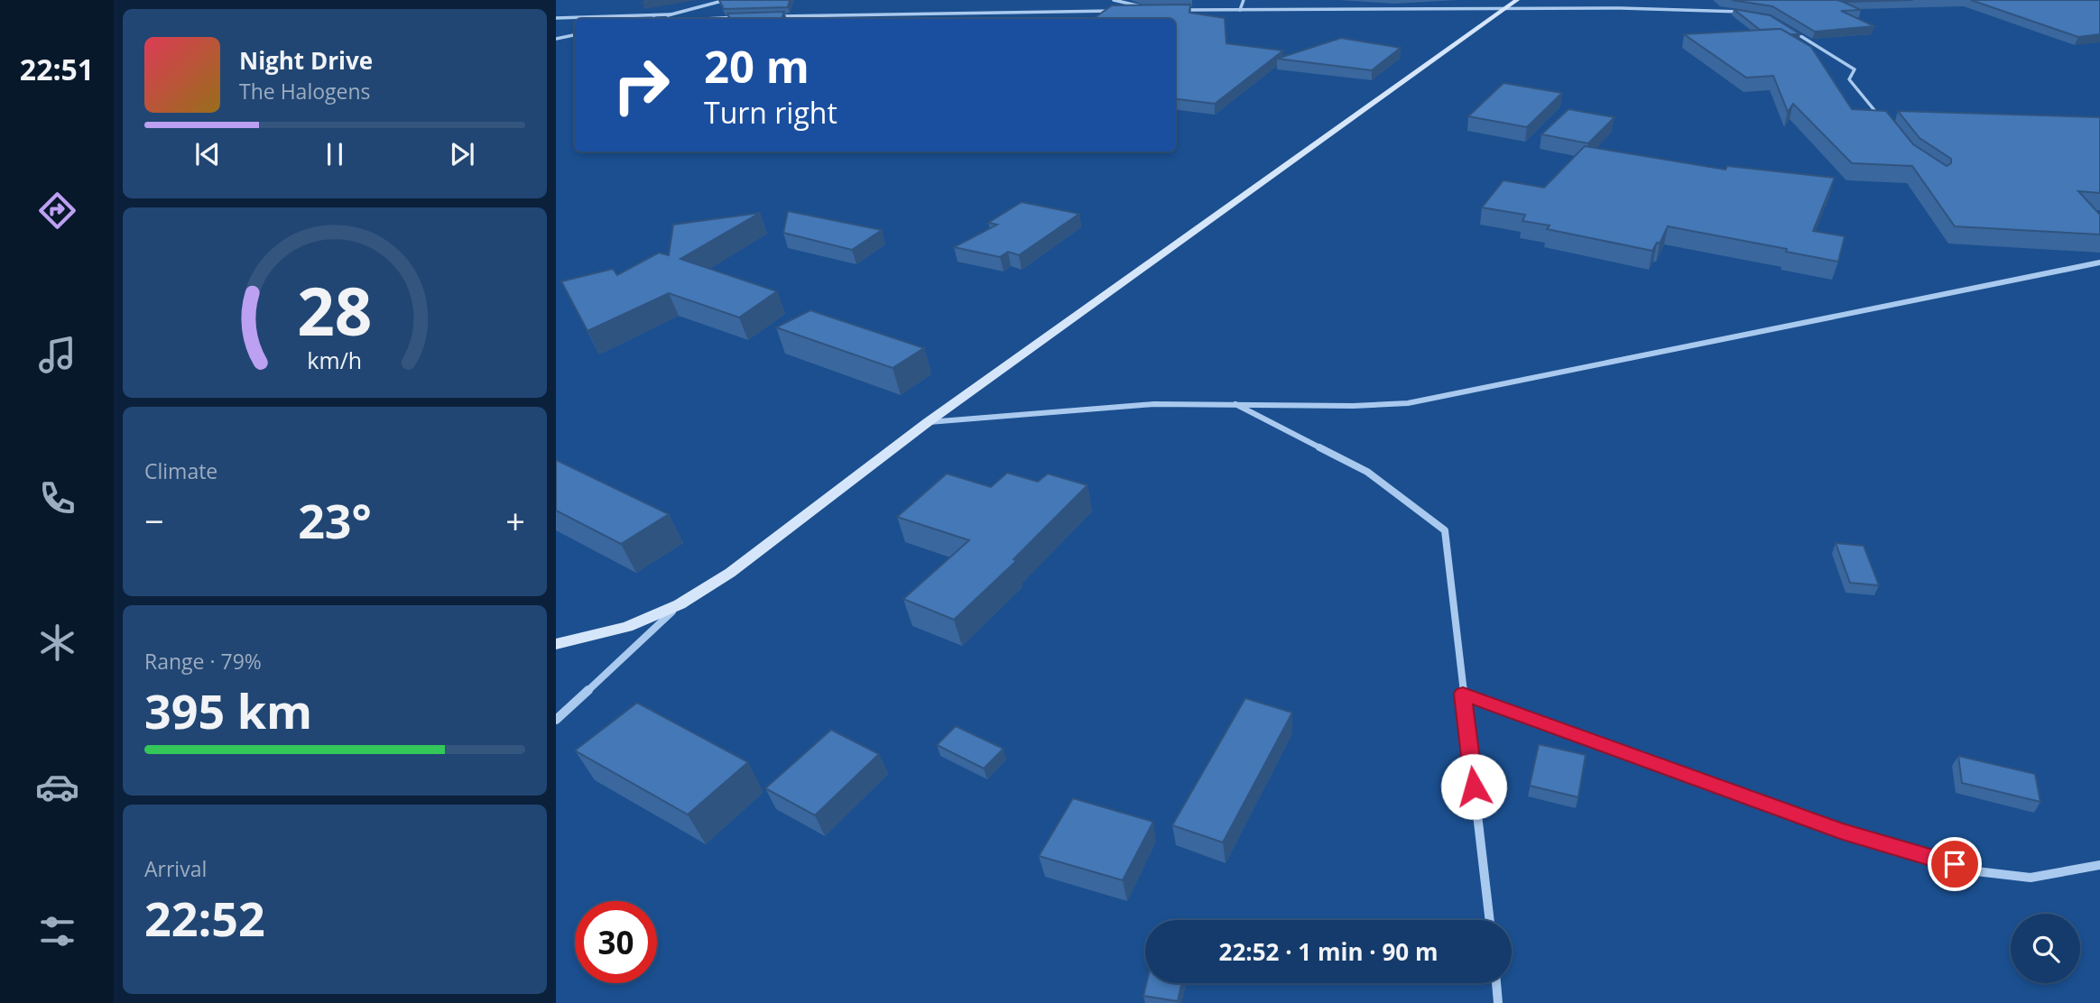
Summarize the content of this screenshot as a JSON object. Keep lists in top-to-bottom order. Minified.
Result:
{"page":{"tabs":"22:51","turn":["20 m","Turn right"],"song":["Night Drive","The Halogens"],"tile":["Climate",["Range · 79%","395 km"],["Arrival","22:52"]],"heat":["−","23°","+"],"limit":"30","trip":"22:52 · 1 min · 90 m","gauge":["28","km/h"]}}
